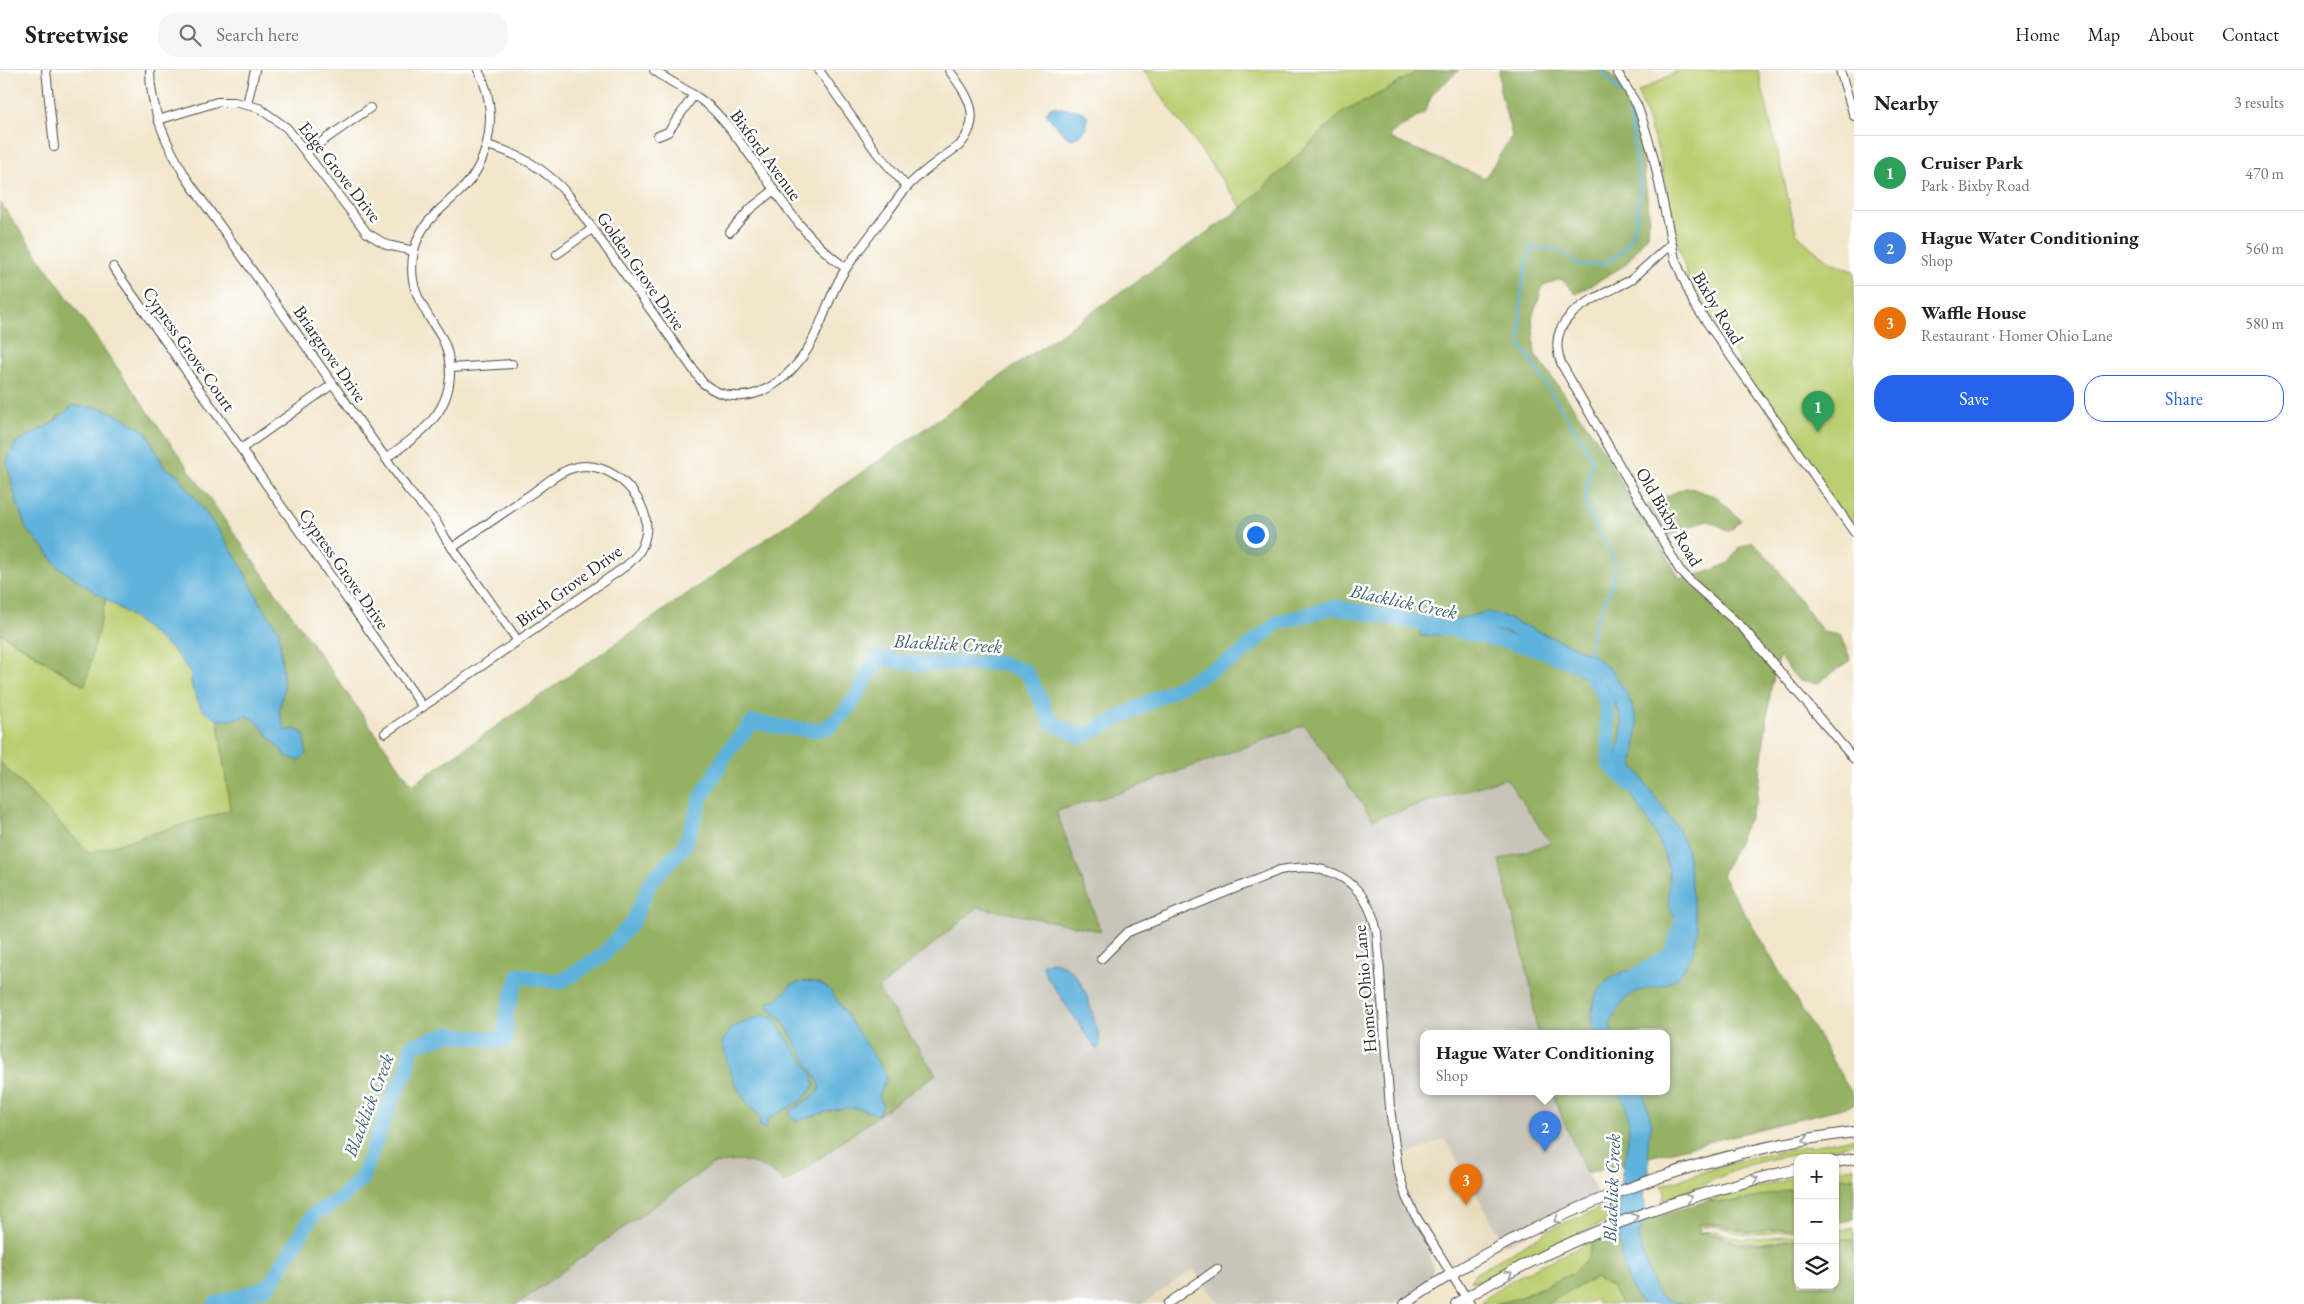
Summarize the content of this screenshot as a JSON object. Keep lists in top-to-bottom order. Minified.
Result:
{"streets":{"street":["Bixford Avenue","Edge Grove Drive","Golden Grove Drive","Bixby Road","Cypress Grove Court","Briargrove Drive","Old Bixby Road","Cypress Grove Drive","Birch Grove Drive","Homer Ohio Lane"]},"crossings":[["Bixford Avenue","Golden Grove Drive"],["Edge Grove Drive","Briargrove Drive"],["Bixby Road","Old Bixby Road"],["Cypress Grove Court","Cypress Grove Drive"],["Briargrove Drive","Birch Grove Drive"],["Cypress Grove Drive","Birch Grove Drive"]],"water":["Blacklick Creek"],"page":{"header":"Streetwise","search":"Search here","nav":["Home","Map","About","Contact"],"heading":["Nearby","3 results"],"list":[{"mark":"1","name":"Cruiser Park","note":"Park · Bixby Road","value":"470 m"},{"mark":"2","name":"Hague Water Conditioning","note":"Shop","value":"560 m"},{"mark":"3","name":"Waffle House","note":"Restaurant · Homer Ohio Lane","value":"580 m"}],"buttons":["Save","Share"],"pins":["1","2","3"],"popup":["Hague Water Conditioning","Shop"],"map_buttons":["+","−"]}}
